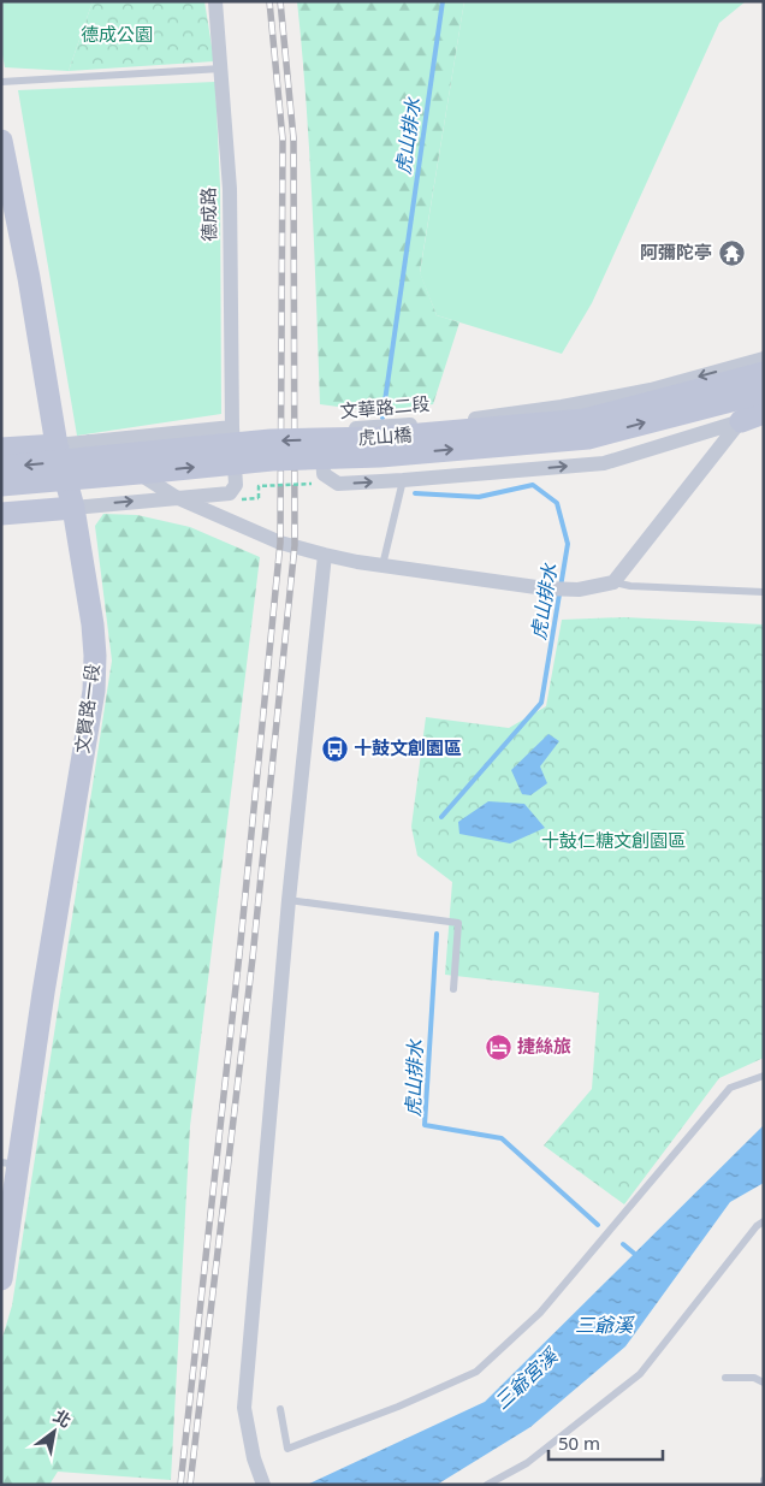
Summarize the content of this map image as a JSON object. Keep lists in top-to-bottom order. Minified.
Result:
{"streets":{"street":["德成路","文華路二段","虎山橋","文賢路一段"]},"water":["虎山排水","三爺溪","三爺宮溪"],"parks":["德成公園","十鼓仁糖文創園區"],"places":{"temple":["阿彌陀亭"],"bus stop":["十鼓文創園區"],"hotel":["捷絲旅"]},"scale_bar":"50 m","north":"top right"}
